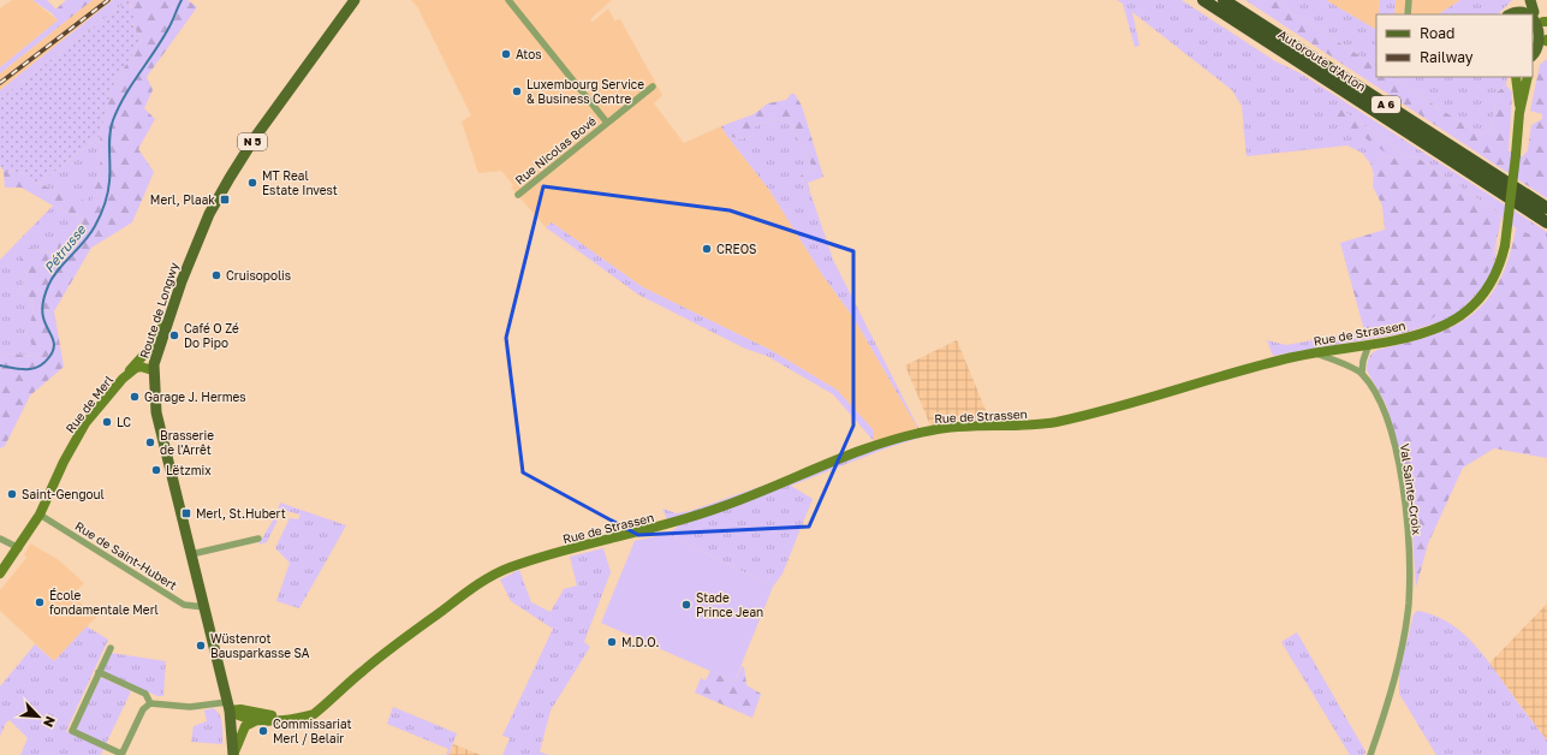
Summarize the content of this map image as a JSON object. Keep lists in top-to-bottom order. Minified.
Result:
{"streets":{"highway":["Autoroute d'Arlon","A 6"],"main road":["N 5","Route de Longwy","Rue de Strassen","Rue de Merl"],"street":["Rue Nicolas Bové","Val Sainte-Croix","Rue de Saint-Hubert"]},"crossings":[["N 5","Route de Longwy"],["N 5","Rue de Merl"],["Route de Longwy","Rue de Strassen"],["Route de Longwy","Rue de Merl"],["Route de Longwy","Rue de Saint-Hubert"],["Rue de Merl","Rue de Saint-Hubert"]],"water":["Pétrusse"],"places":{"other":["Atos","Luxembourg Service & Business Centre","MT Real Estate Invest","CREOS","Cruisopolis","Café O Zé Do Pipo","Garage J. Hermes","LC","Brasserie de l'Arrêt","Lëtzmix","Saint-Gengoul","École fondamentale Merl","Stade Prince Jean","M.D.O.","Wüstenrot Bausparkasse SA","Commissariat Merl / Belair"],"transit":["Merl, Plaak","Merl, St.Hubert"]},"legend":["Road","Railway"],"north":"bottom right"}
